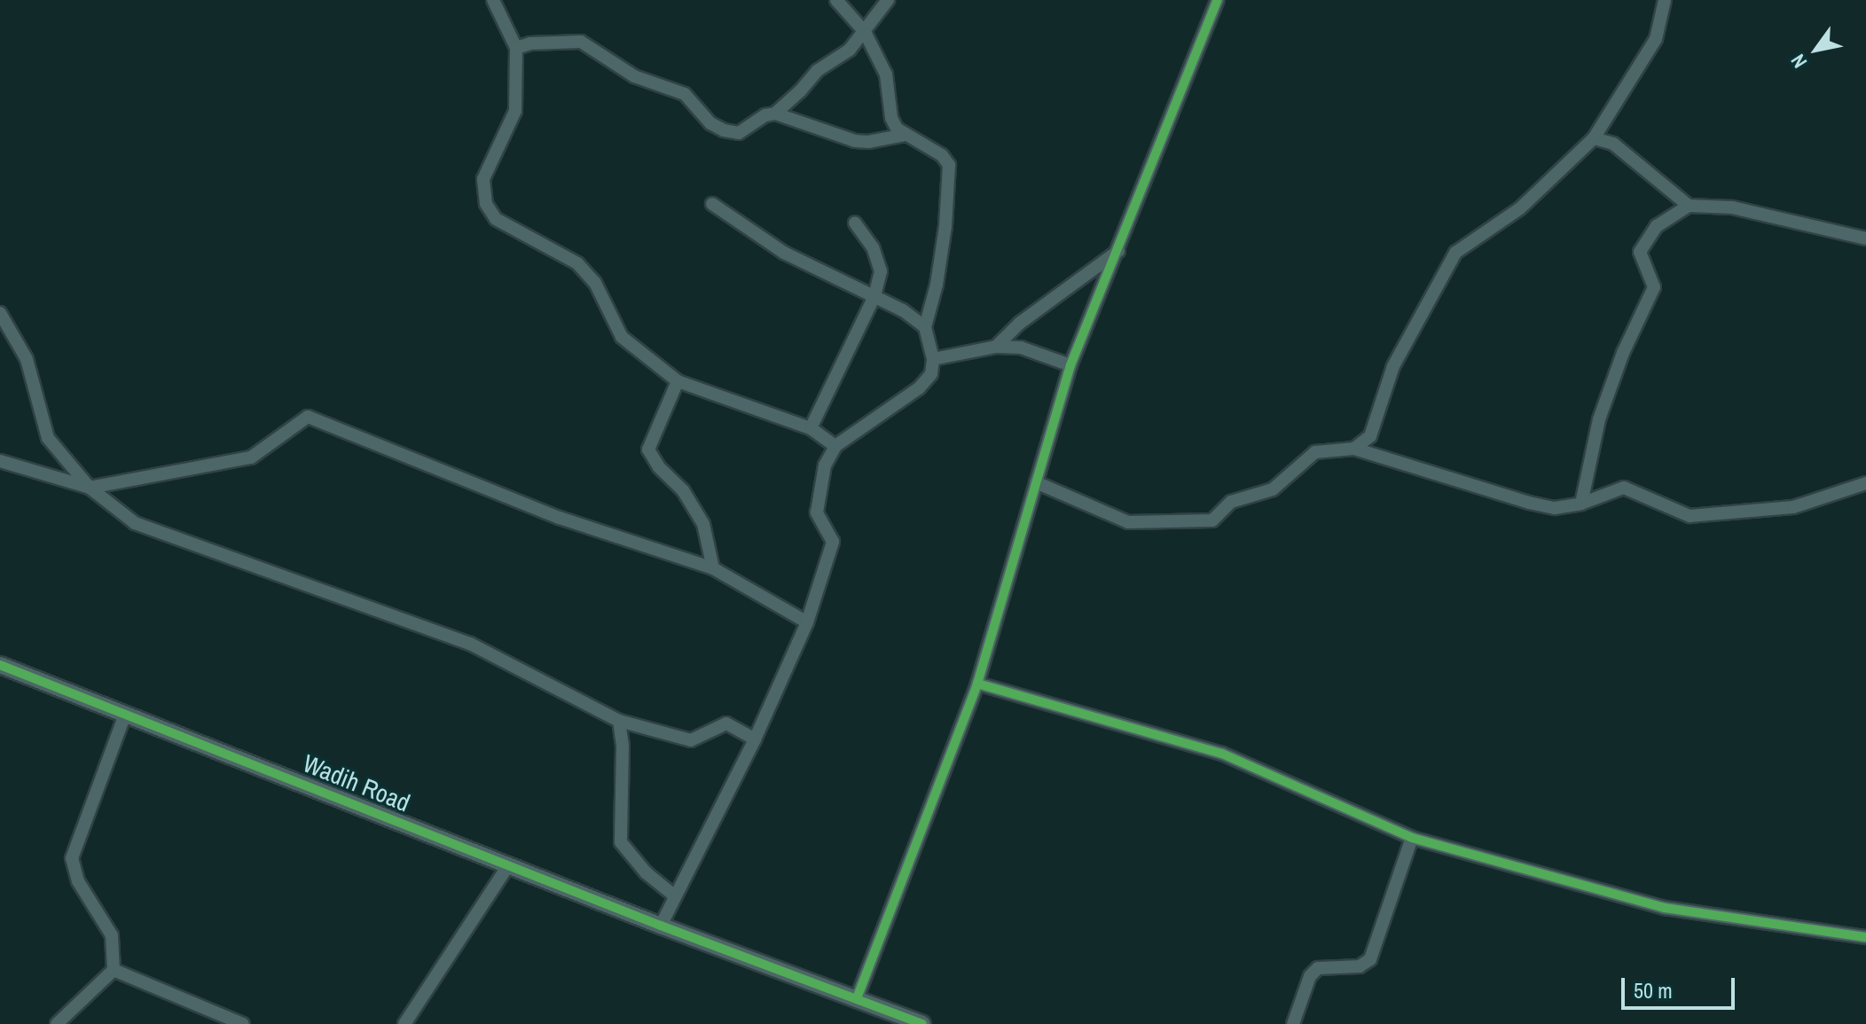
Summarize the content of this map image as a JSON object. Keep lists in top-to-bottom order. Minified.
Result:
{"streets":{"street":["Wadih Road"]},"scale_bar":"50 m","north":"bottom left"}
